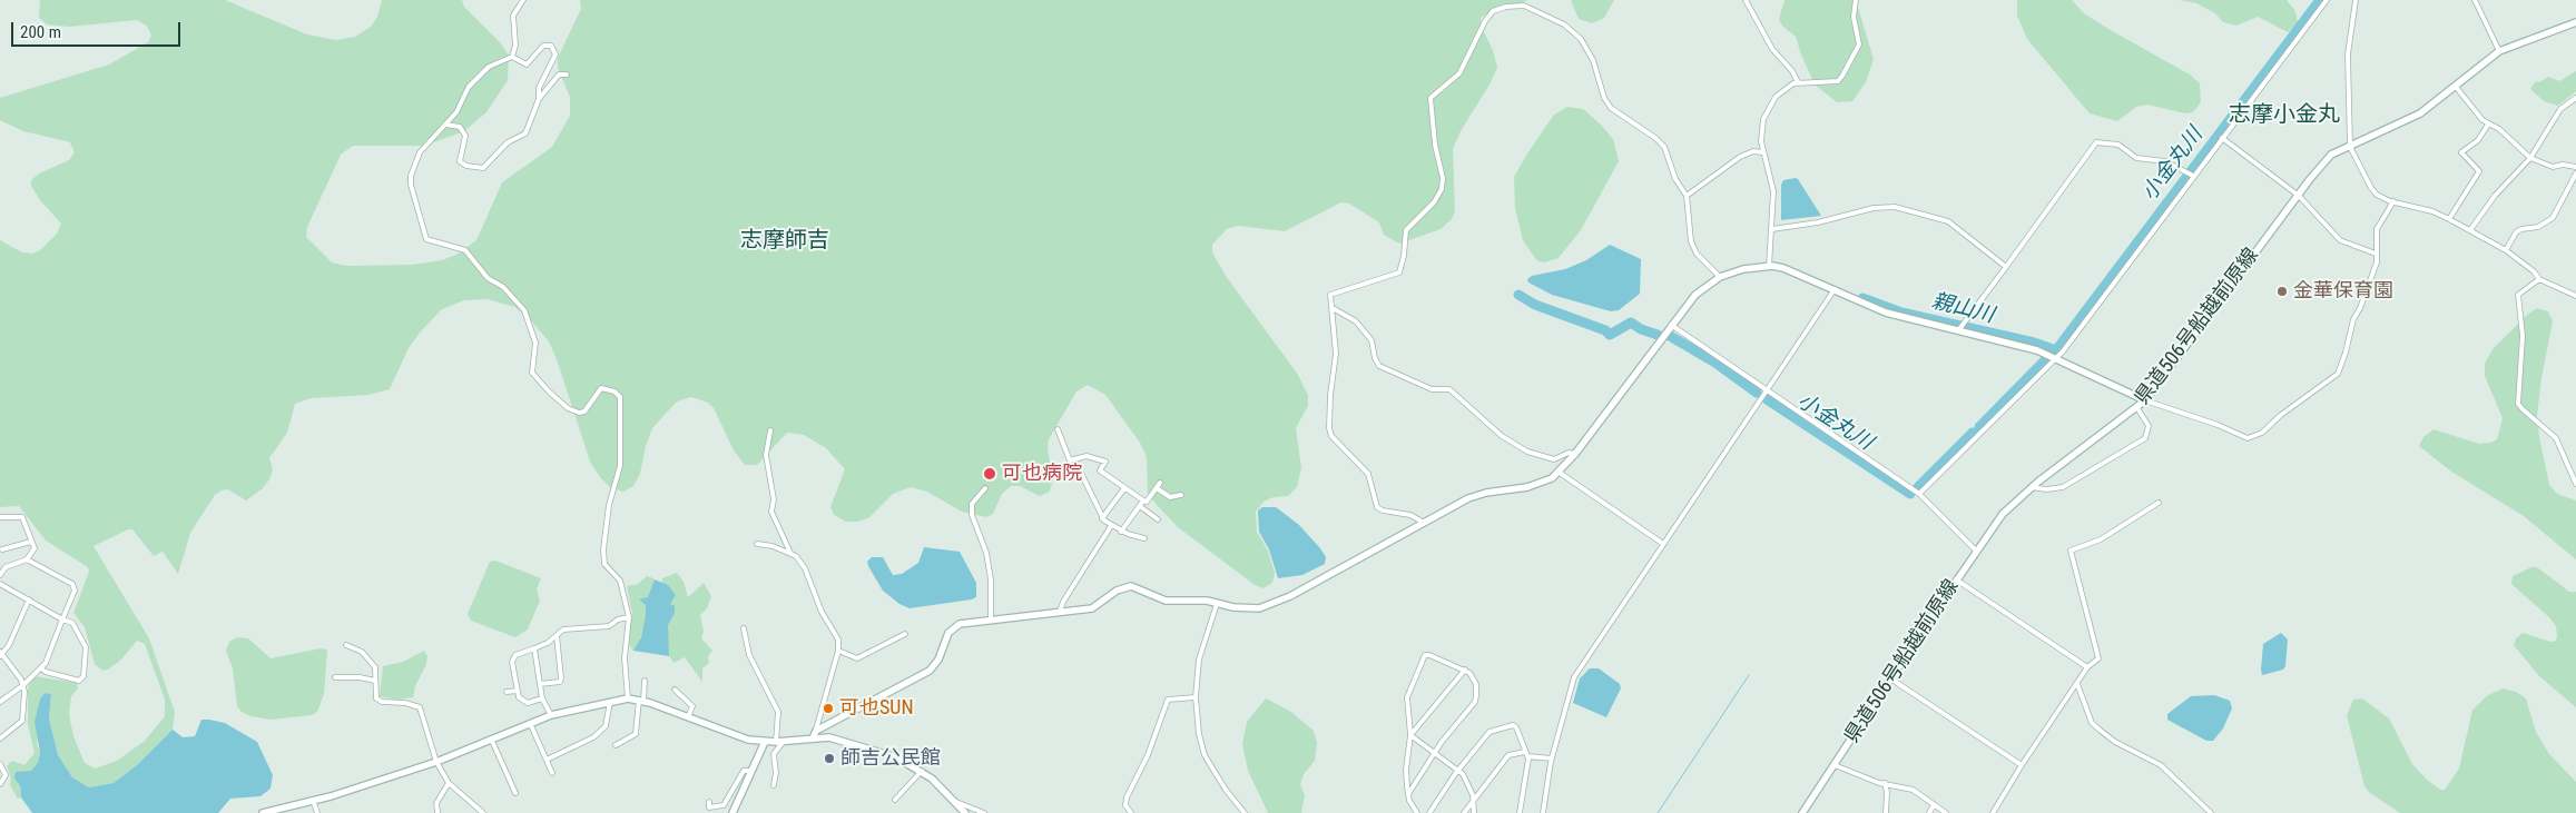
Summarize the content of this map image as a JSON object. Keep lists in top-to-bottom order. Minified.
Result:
{"streets":{"street":["県道506号船越前原線"]},"districts":["志摩小金丸","志摩師吉"],"water":["小金丸川","親山川"],"places":["金華保育園","可也病院","可也SUN","師吉公民館"],"scale_bar":"200 m"}
